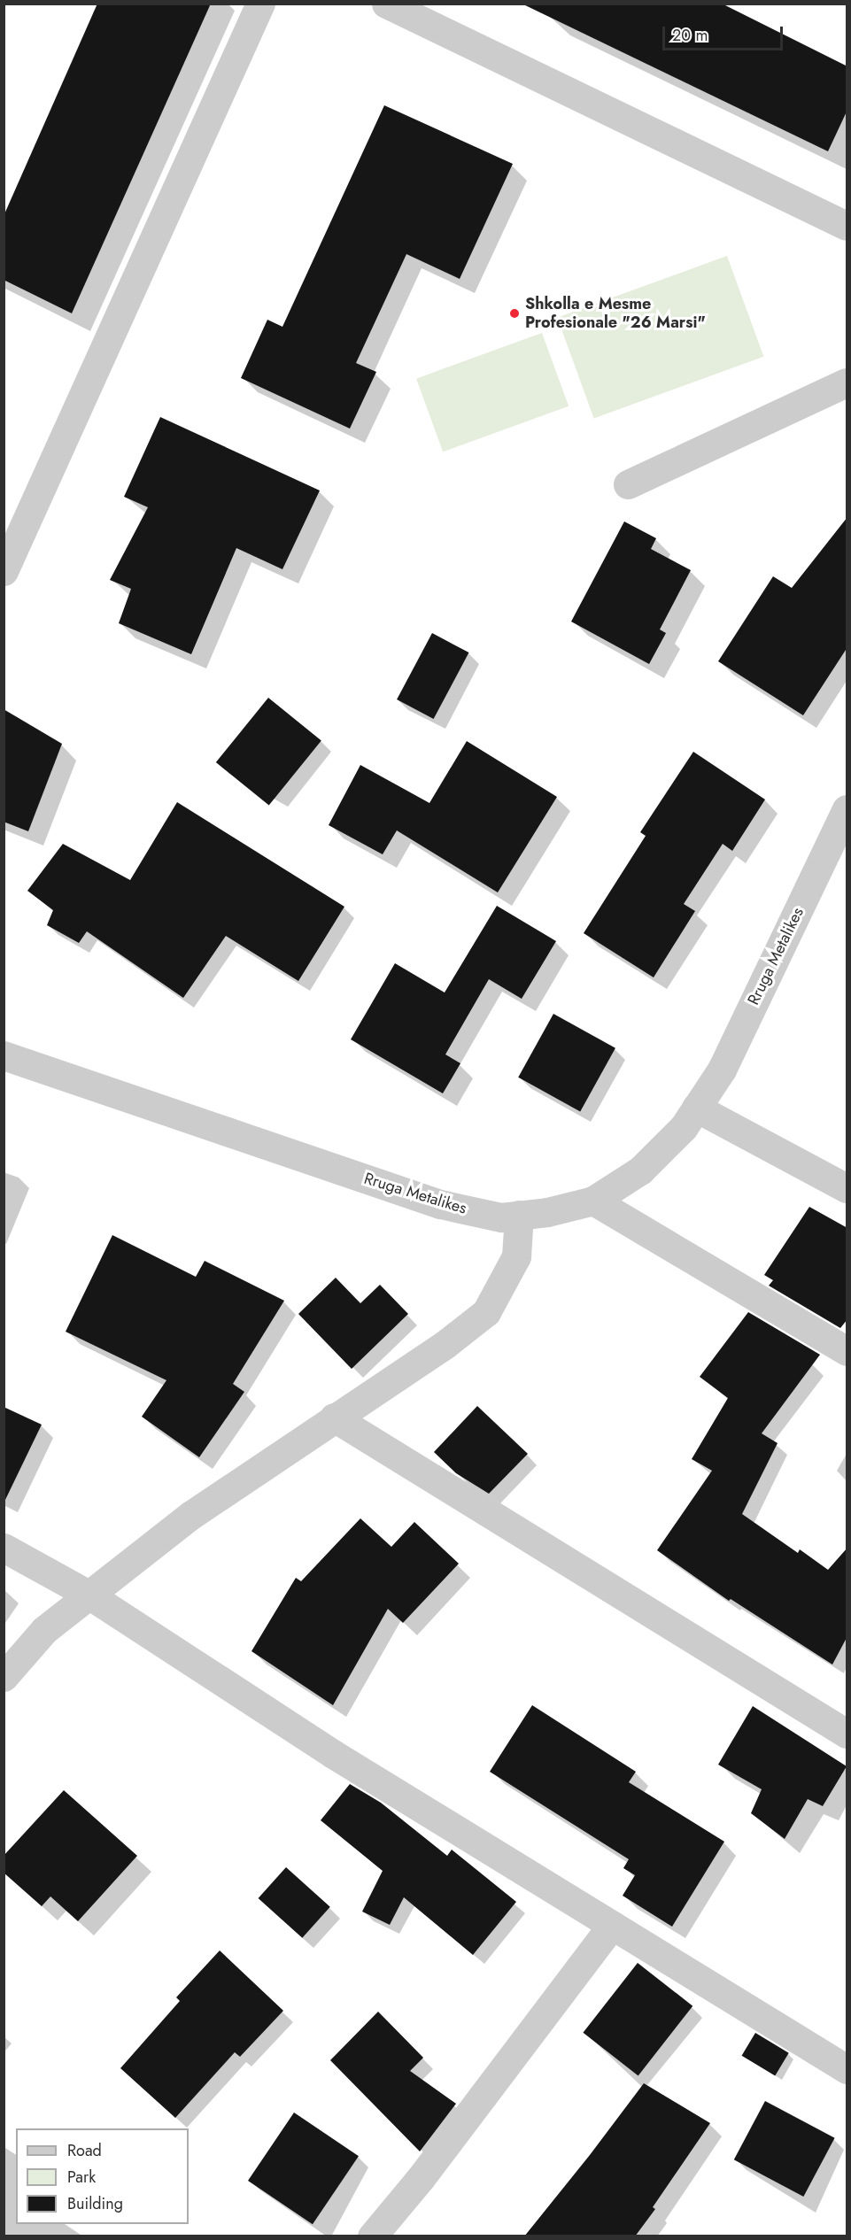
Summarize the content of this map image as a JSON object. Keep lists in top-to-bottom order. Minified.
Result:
{"streets":{"street":["Rruga Metalikes"]},"places":["Shkolla e Mesme Profesionale \"26 Marsi\""],"legend":["Road","Park","Building"],"scale_bar":"20 m"}
